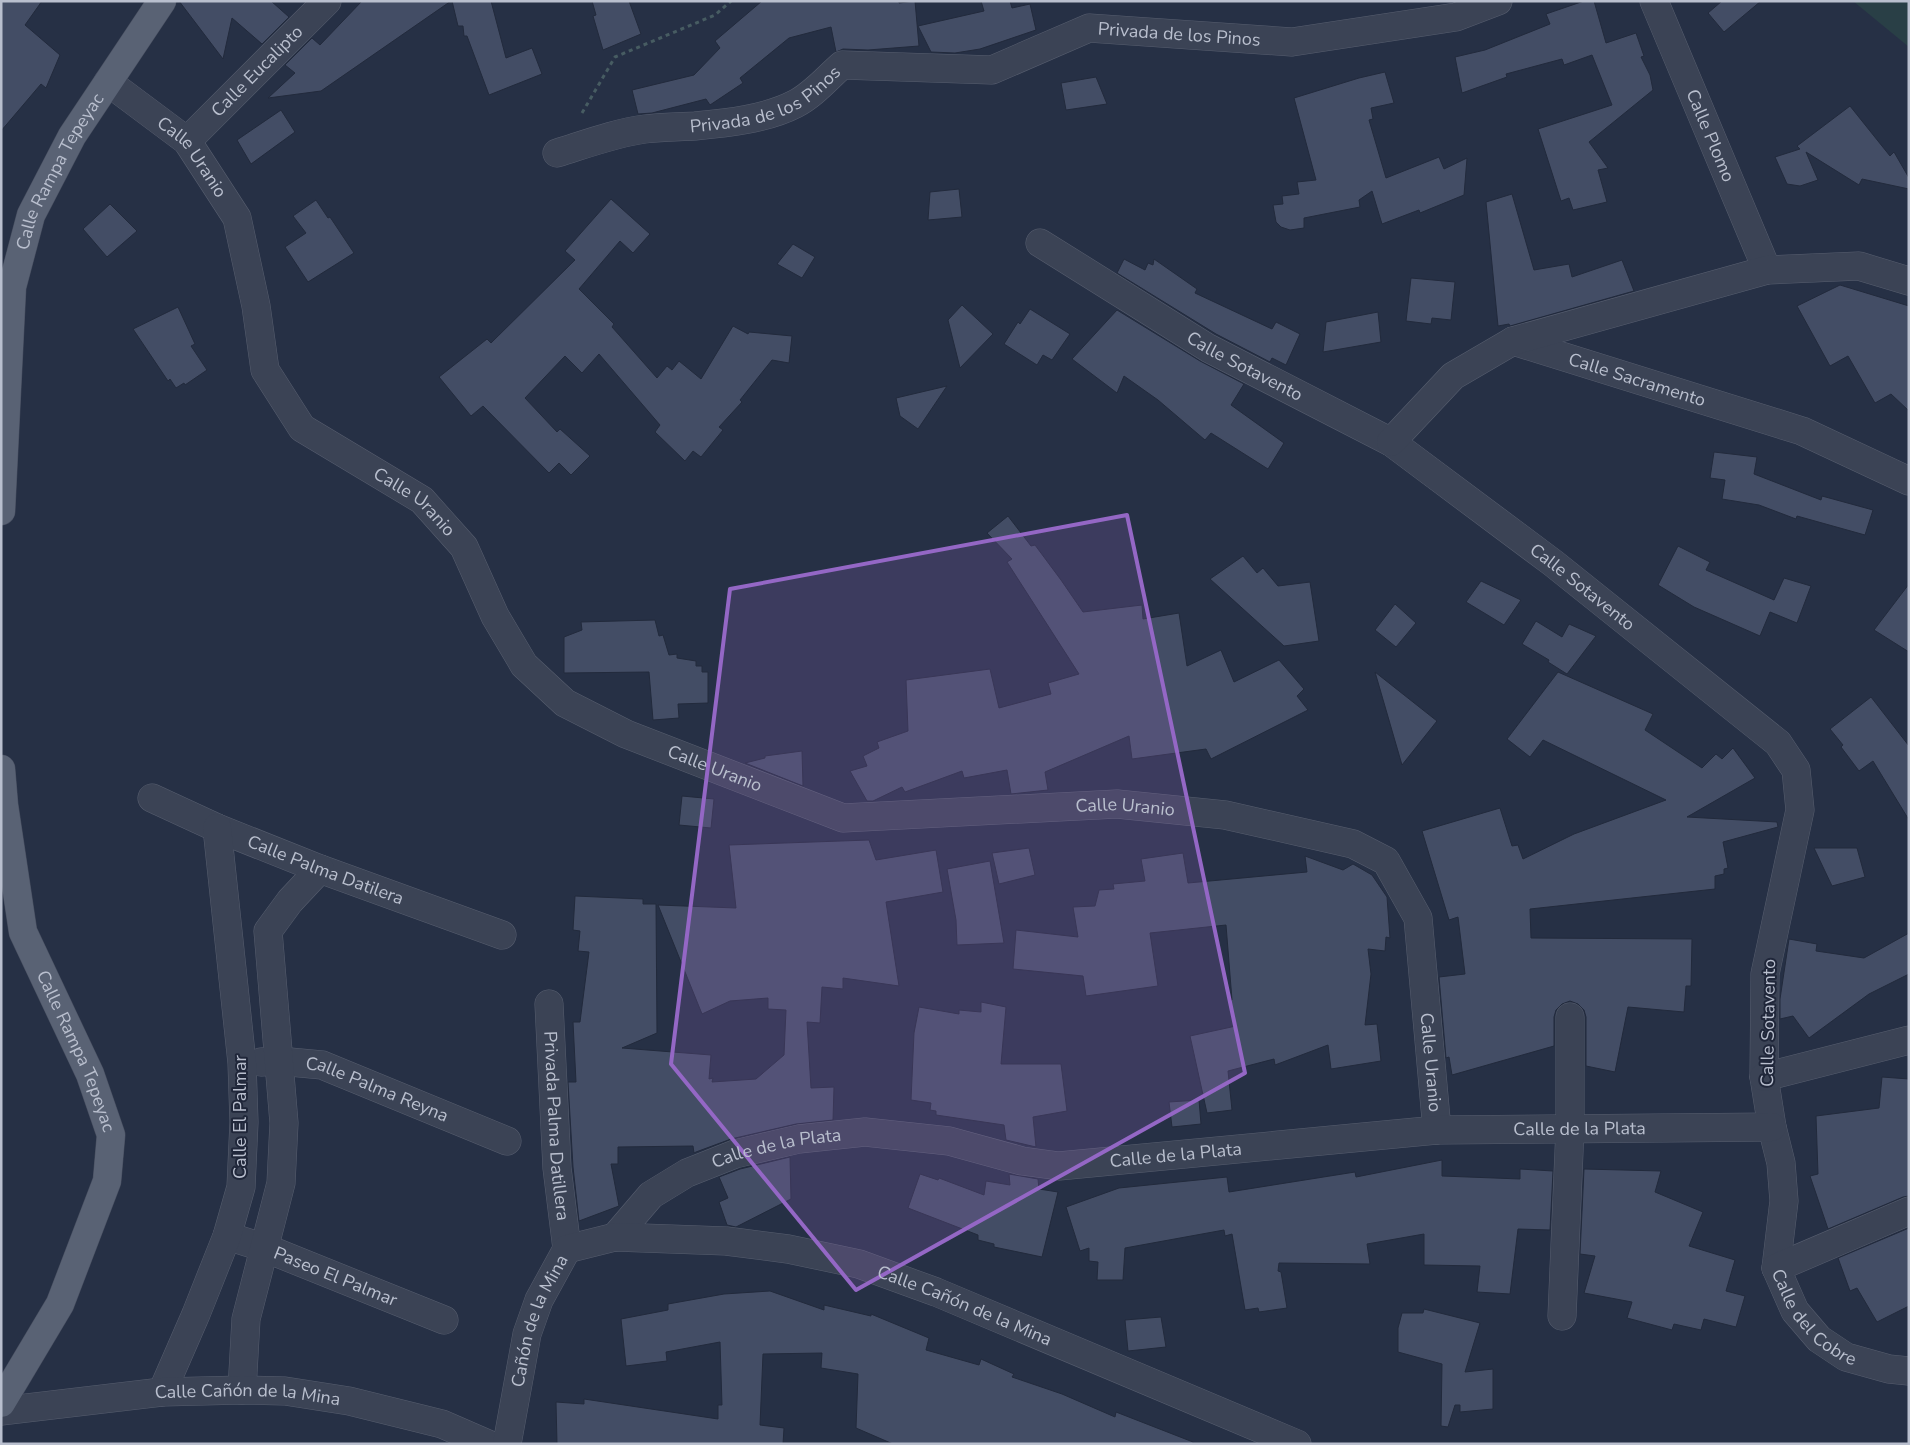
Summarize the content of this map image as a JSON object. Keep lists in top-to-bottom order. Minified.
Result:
{"streets":{"main road":["Calle Rampa Tepeyac"],"street":["Privada de los Pinos","Calle Eucalipto","Calle Plomo","Calle Uranio","Calle Sotavento","Calle Sacramento","Calle Palma Datilera","Calle Palma Reyna","Calle El Palmar","Privada Palma Datillera","Calle de la Plata","Paseo El Palmar","Calle Cañón de la Mina","Calle del Cobre","Cañón de la Mina"]},"crossings":[["Calle Eucalipto","Calle Uranio"],["Calle Uranio","Calle Rampa Tepeyac"],["Calle Uranio","Calle de la Plata"],["Calle Sotavento","Calle de la Plata"],["Calle Sotavento","Calle del Cobre"],["Calle Palma Datilera","Calle El Palmar"],["Calle Palma Reyna","Calle El Palmar"],["Calle El Palmar","Paseo El Palmar"],["Calle El Palmar","Calle Cañón de la Mina"],["Privada Palma Datillera","Cañón de la Mina"],["Calle de la Plata","Calle Cañón de la Mina"],["Calle de la Plata","Calle del Cobre"],["Calle de la Plata","Cañón de la Mina"],["Calle Cañón de la Mina","Cañón de la Mina"]]}
